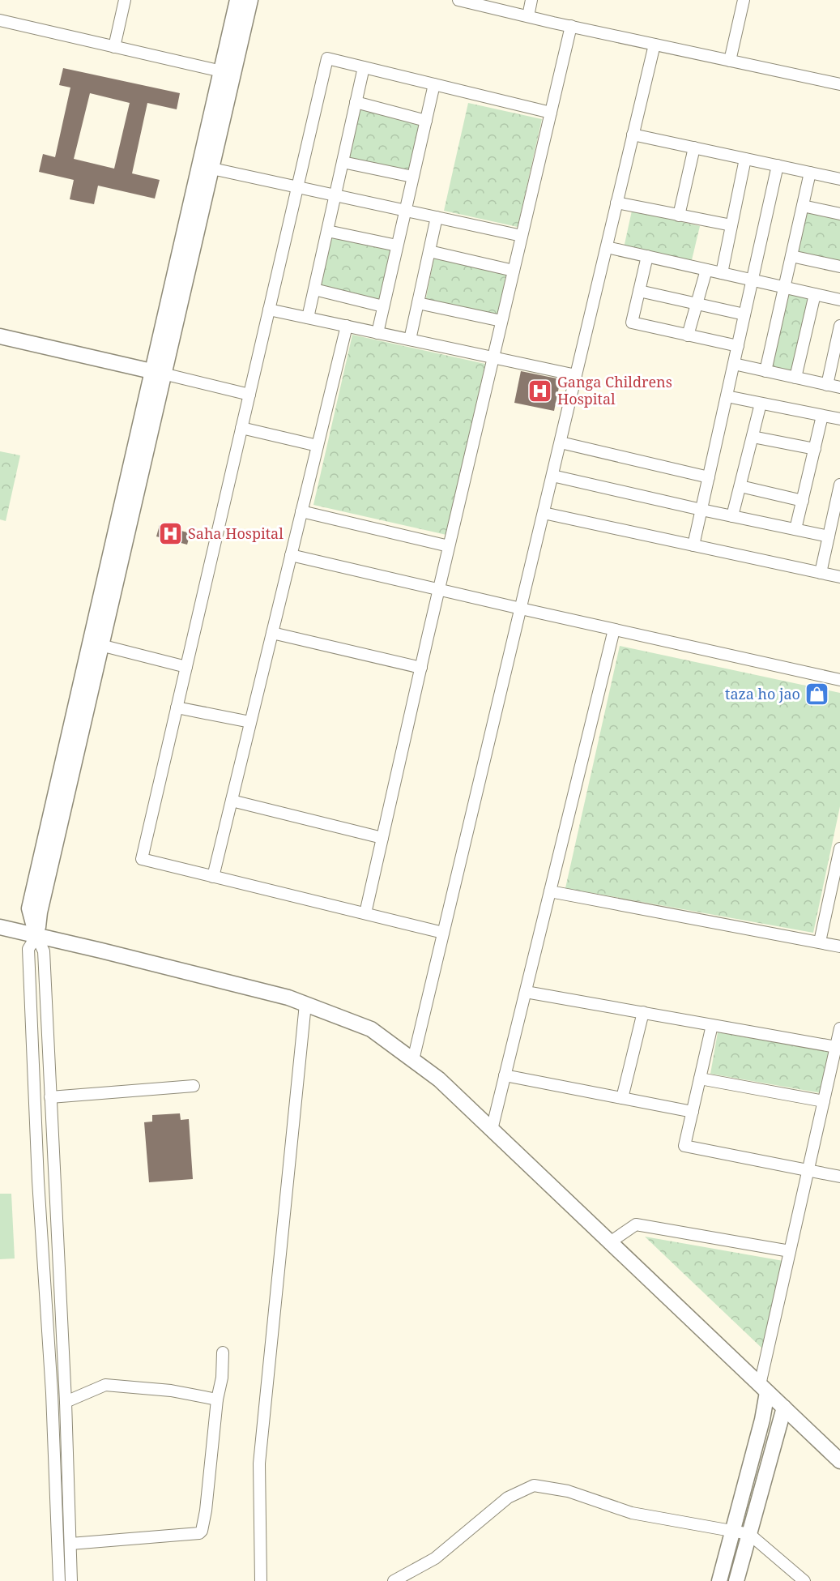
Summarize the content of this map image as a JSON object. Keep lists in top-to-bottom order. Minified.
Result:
{"places":{"hospital":["Ganga Childrens Hospital","Saha Hospital"],"shop":["taza ho jao"]}}
